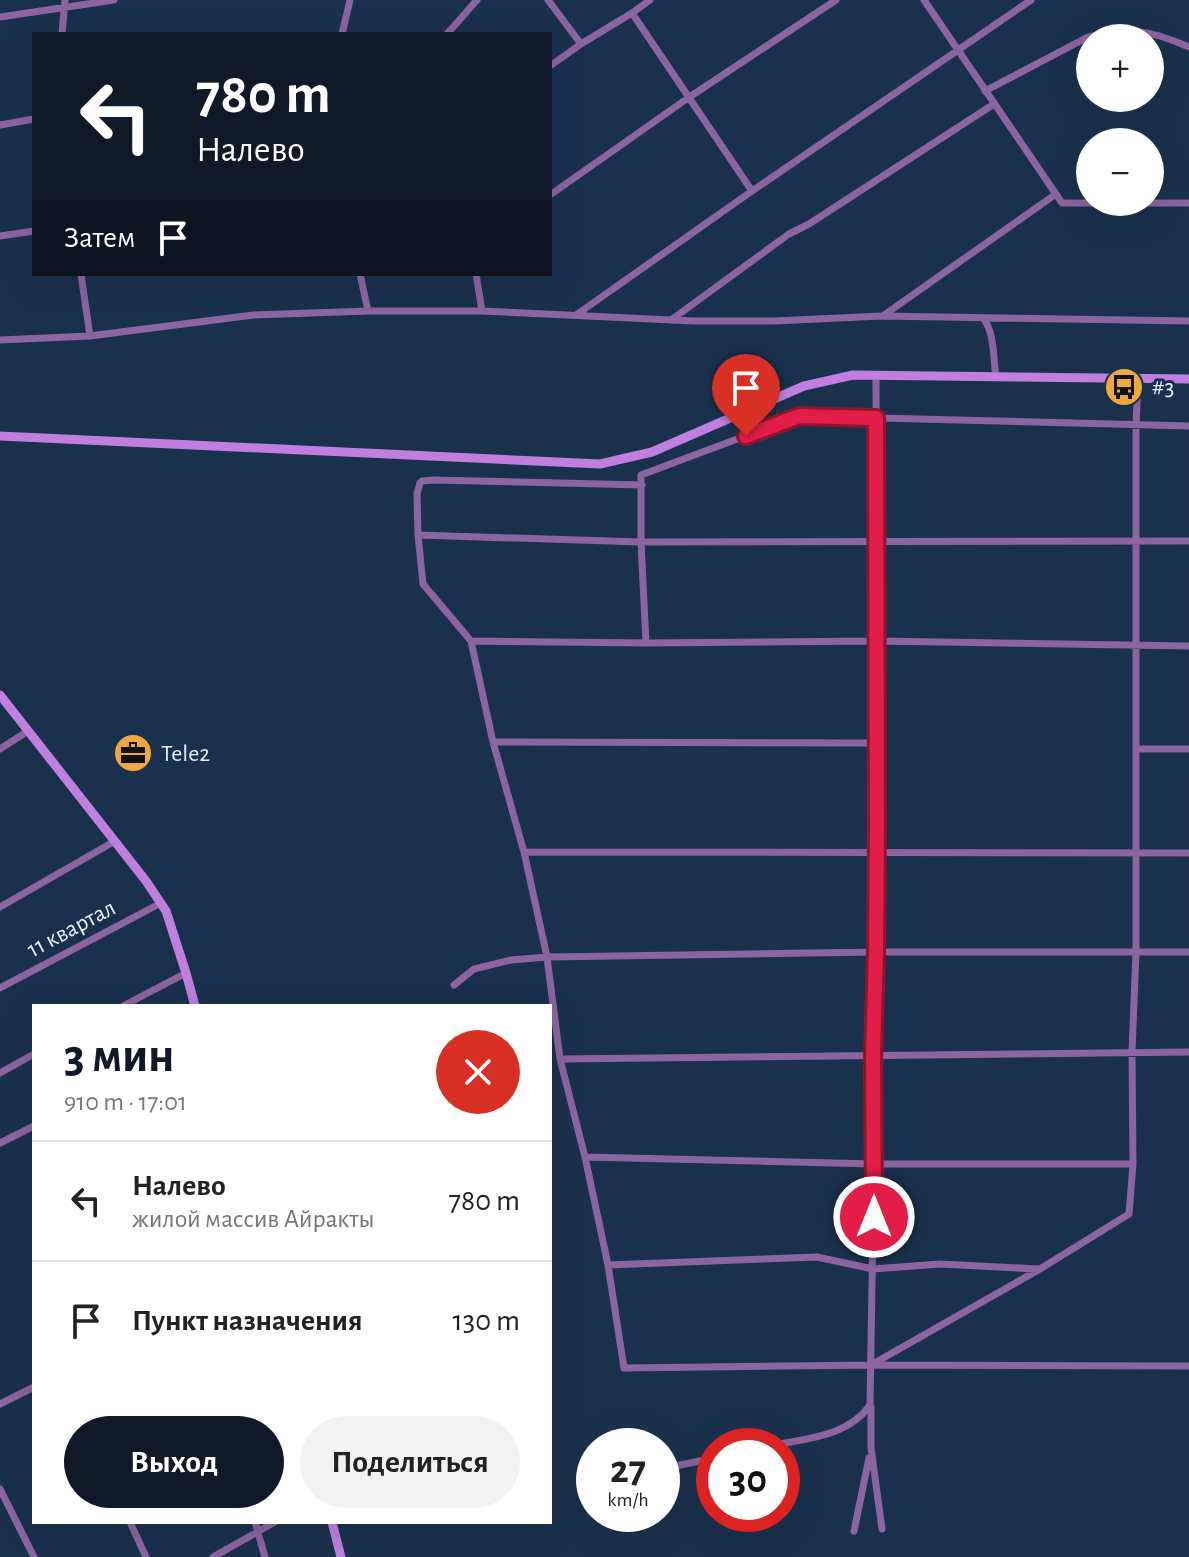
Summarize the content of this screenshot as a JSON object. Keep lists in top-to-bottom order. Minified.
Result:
{"streets":{"street":["11 квартал"]},"places":{"bus stop":["#3"],"office":["Tele2"]},"page":{"map_buttons":["+","−"],"turn":["780 m","Налево"],"then":"Затем","heading":["3 мин","910 m · 17:01"],"list":[{"name":"Налево","note":"жилой массив Айракты","value":"780 m"},{"name":"Пункт назначения","value":"130 m"}],"buttons":["Выход","Поделиться"],"speed":"27 km/h","limit":"30"}}
